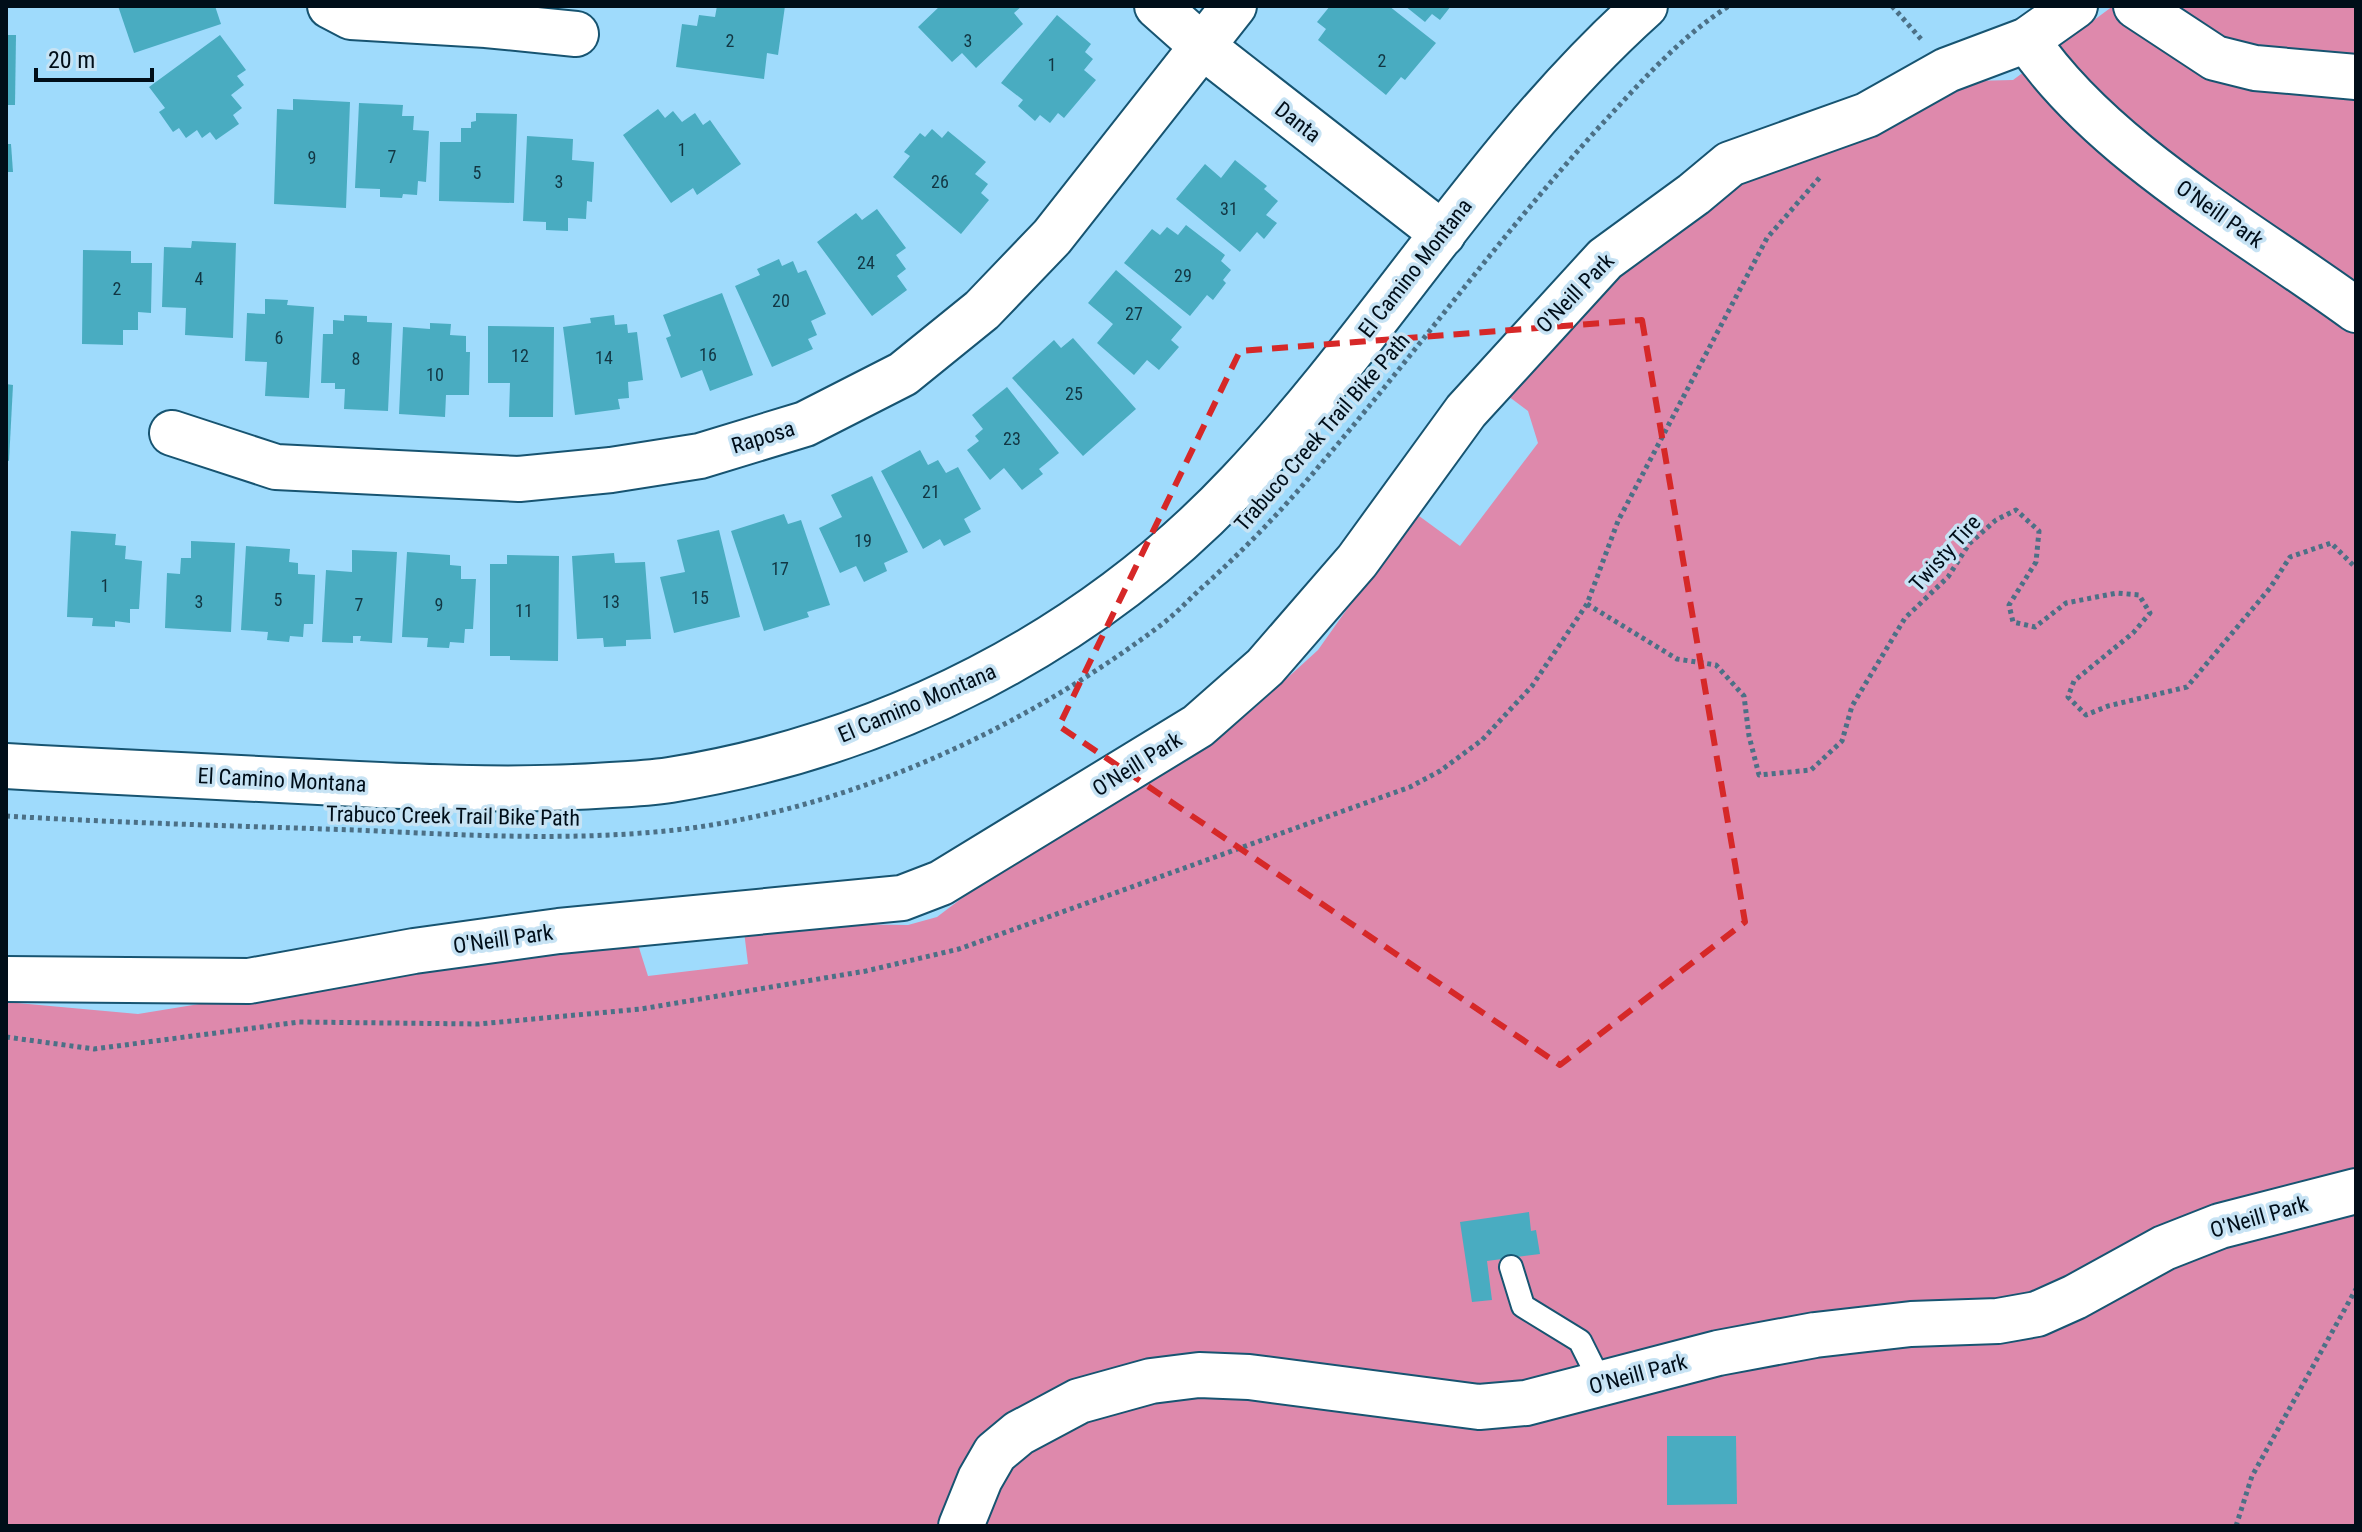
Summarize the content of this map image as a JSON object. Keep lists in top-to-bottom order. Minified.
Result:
{"streets":{"street":["Danta","O'Neill Park","El Camino Montana","Raposa"],"path":["Trabuco Creek Trail Bike Path","Twisty Tire"]},"crossings":[["Danta","El Camino Montana"],["Danta","Raposa"]],"house_numbers":["2","3","2","1","1","7","9","5","3","26","31","24","29","4","2","20","27","6","16","12","14","8","10","25","23","21","19","17","1","15","5","3","13","7","9","11"],"scale_bar":"20 m"}
